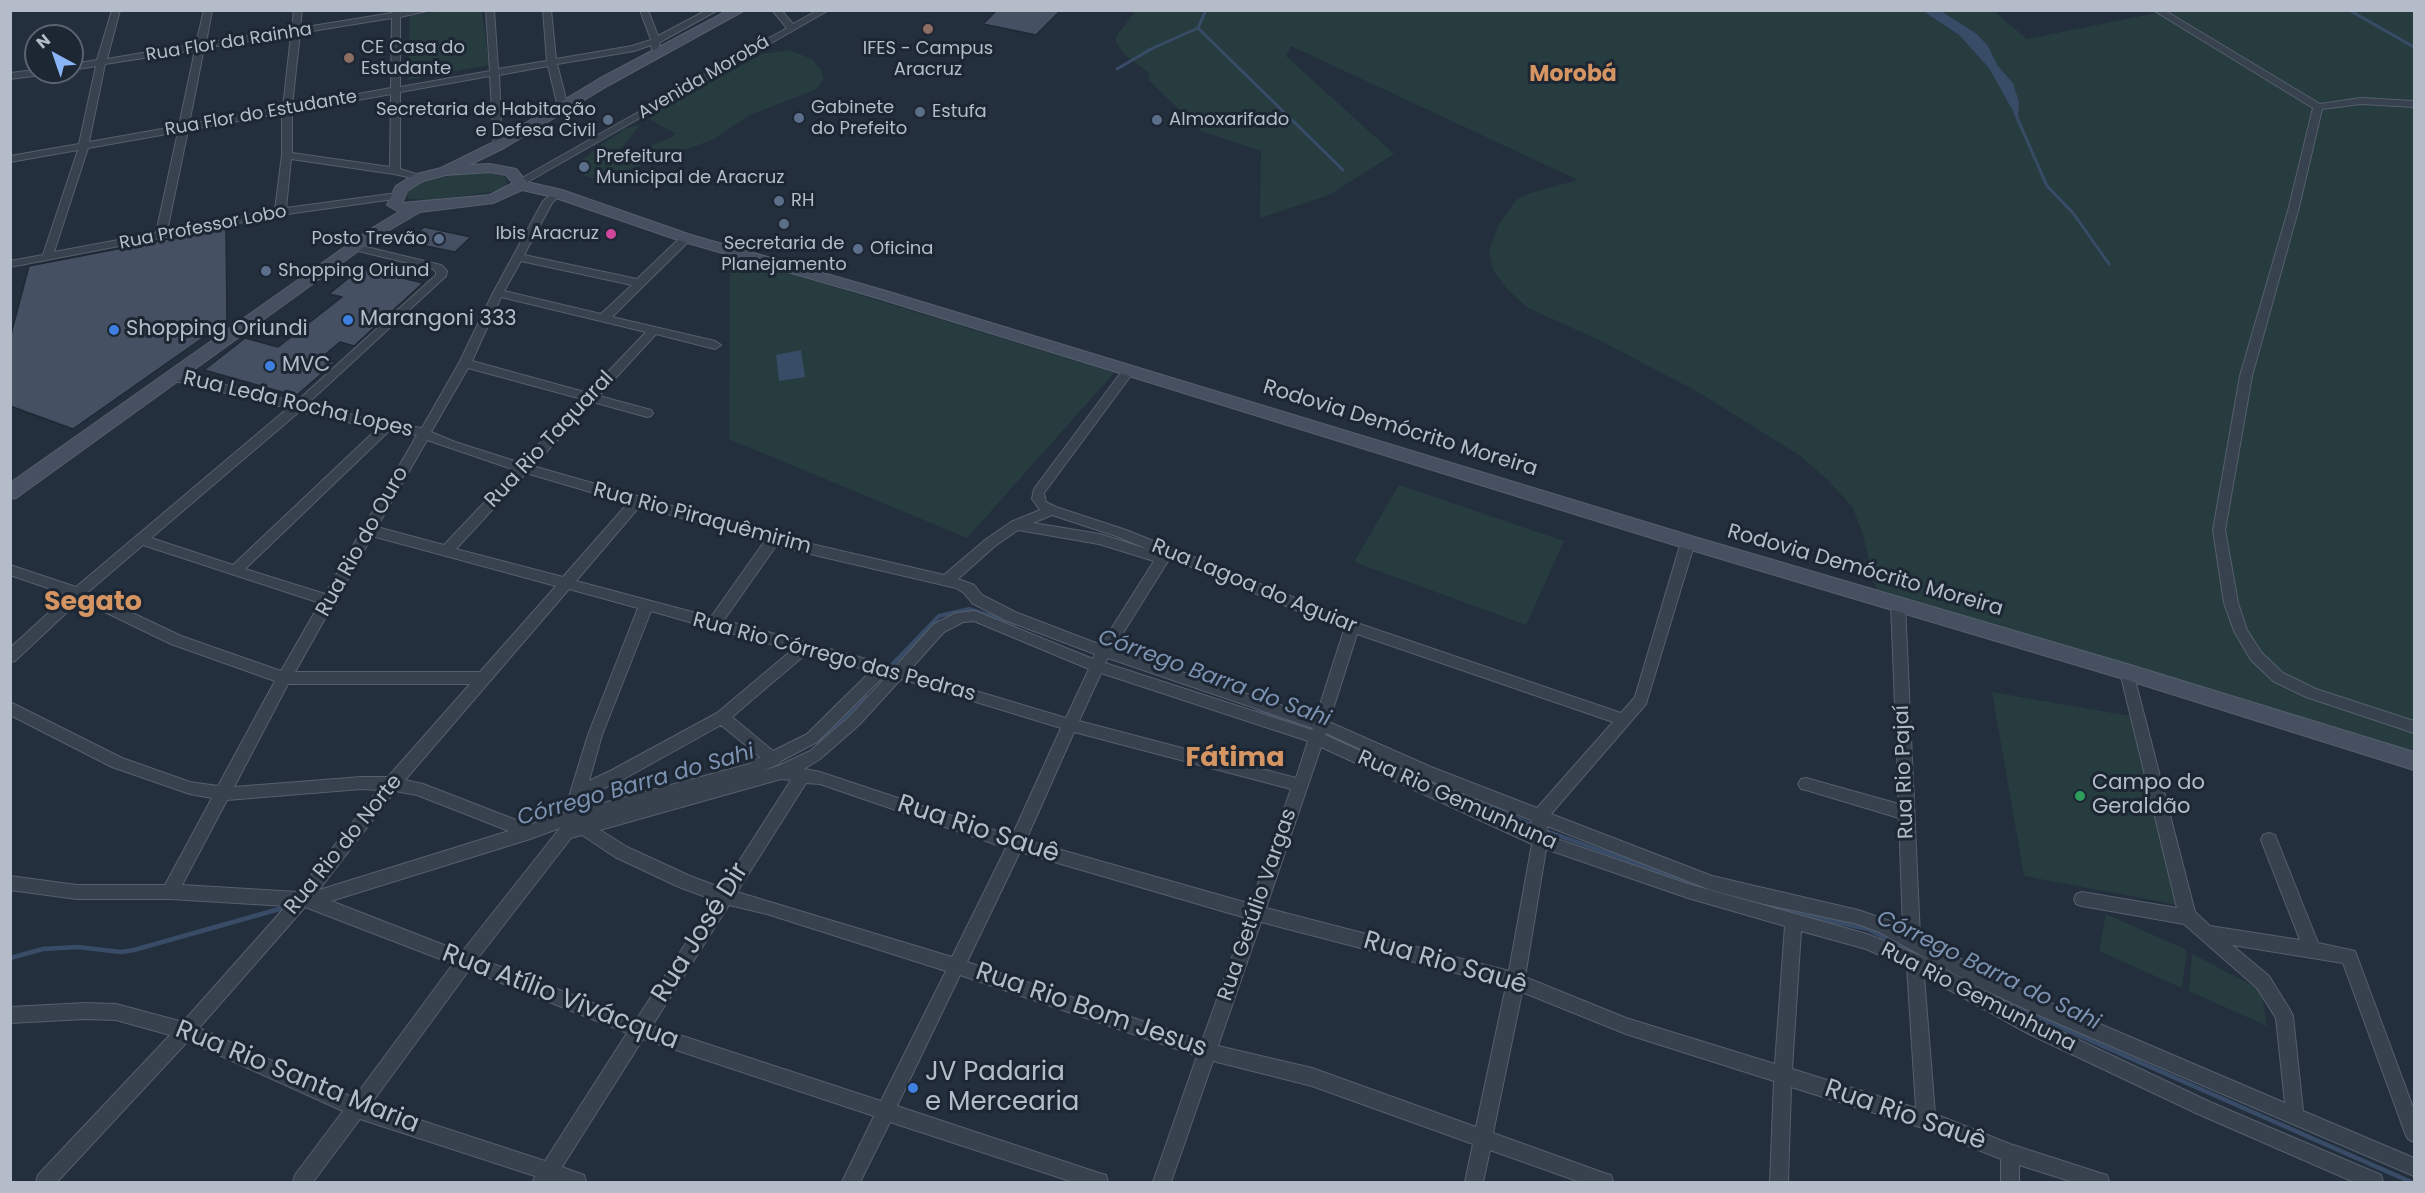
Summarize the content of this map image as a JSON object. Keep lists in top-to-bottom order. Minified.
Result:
{"streets":{"street":["Rua Flor da Rainha","Avenida Morobá","Rua Flor do Estudante","Rua Professor Lobo","Rua Leda Rocha Lopes","Rodovia Demócrito Moreira","Rua Rio Taquaral","Rua Rio Piraquêmirim","Rua Rio do Ouro","Rua Lagoa do Aguiar","Rua Rio Córrego das Pedras","Rua Rio Pajaí","Rua Rio Gemunhuna","Rua Rio Sauê","Rua Rio do Norte","Rua Getúlio Vargas","Rua José Dir","Rua Atílio Vivácqua","Rua Rio Bom Jesus","Rua Rio Santa Maria"]},"crossings":[["Avenida Morobá","Rodovia Demócrito Moreira"],["Rua Leda Rocha Lopes","Rua Rio Piraquêmirim"],["Rua Leda Rocha Lopes","Rua Rio do Ouro"],["Rodovia Demócrito Moreira","Rua Rio do Ouro"],["Rodovia Demócrito Moreira","Rua Rio Pajaí"],["Rua Rio Taquaral","Rua Rio Piraquêmirim"],["Rua Rio Taquaral","Rua Rio Córrego das Pedras"],["Rua Rio Piraquêmirim","Rua Rio do Ouro"],["Rua Rio Piraquêmirim","Rua Rio Gemunhuna"],["Rua Rio Piraquêmirim","Rua Rio do Norte"],["Rua Rio do Ouro","Rua Rio Córrego das Pedras"],["Rua Rio do Ouro","Rua Atílio Vivácqua"],["Rua Lagoa do Aguiar","Rua Getúlio Vargas"],["Rua Rio Córrego das Pedras","Rua Rio Gemunhuna"],["Rua Rio Córrego das Pedras","Rua Rio do Norte"],["Rua Rio Córrego das Pedras","Rua Getúlio Vargas"],["Rua Rio Pajaí","Rua Rio Gemunhuna"],["Rua Rio Gemunhuna","Rua Rio Sauê"],["Rua Rio Gemunhuna","Rua Rio do Norte"],["Rua Rio Gemunhuna","Rua Getúlio Vargas"],["Rua Rio Gemunhuna","Rua Atílio Vivácqua"],["Rua Rio Gemunhuna","Rua Rio Bom Jesus"],["Rua Rio Sauê","Rua Getúlio Vargas"],["Rua Rio Sauê","Rua José Dir"],["Rua Rio do Norte","Rua Atílio Vivácqua"],["Rua Rio do Norte","Rua Rio Santa Maria"],["Rua Getúlio Vargas","Rua Rio Bom Jesus"],["Rua José Dir","Rua Atílio Vivácqua"],["Rua José Dir","Rua Rio Bom Jesus"],["Rua José Dir","Rua Rio Santa Maria"]],"districts":["Morobá","Segato","Fátima"],"water":["Córrego Barra do Sahi"],"places":["IFES - Campus Aracruz","CE Casa do Estudante","Estufa","Gabinete do Prefeito","Secretaria de Habitação e Defesa Civil","Almoxarifado","Prefeitura Municipal de Aracruz","RH","Secretaria de Planejamento","Ibis Aracruz","Posto Trevão","Oficina","Shopping Oriund","Marangoni 333","Shopping Oriundi","MVC","Campo do Geraldão","JV Padaria e Mercearia"],"north":"top left"}
